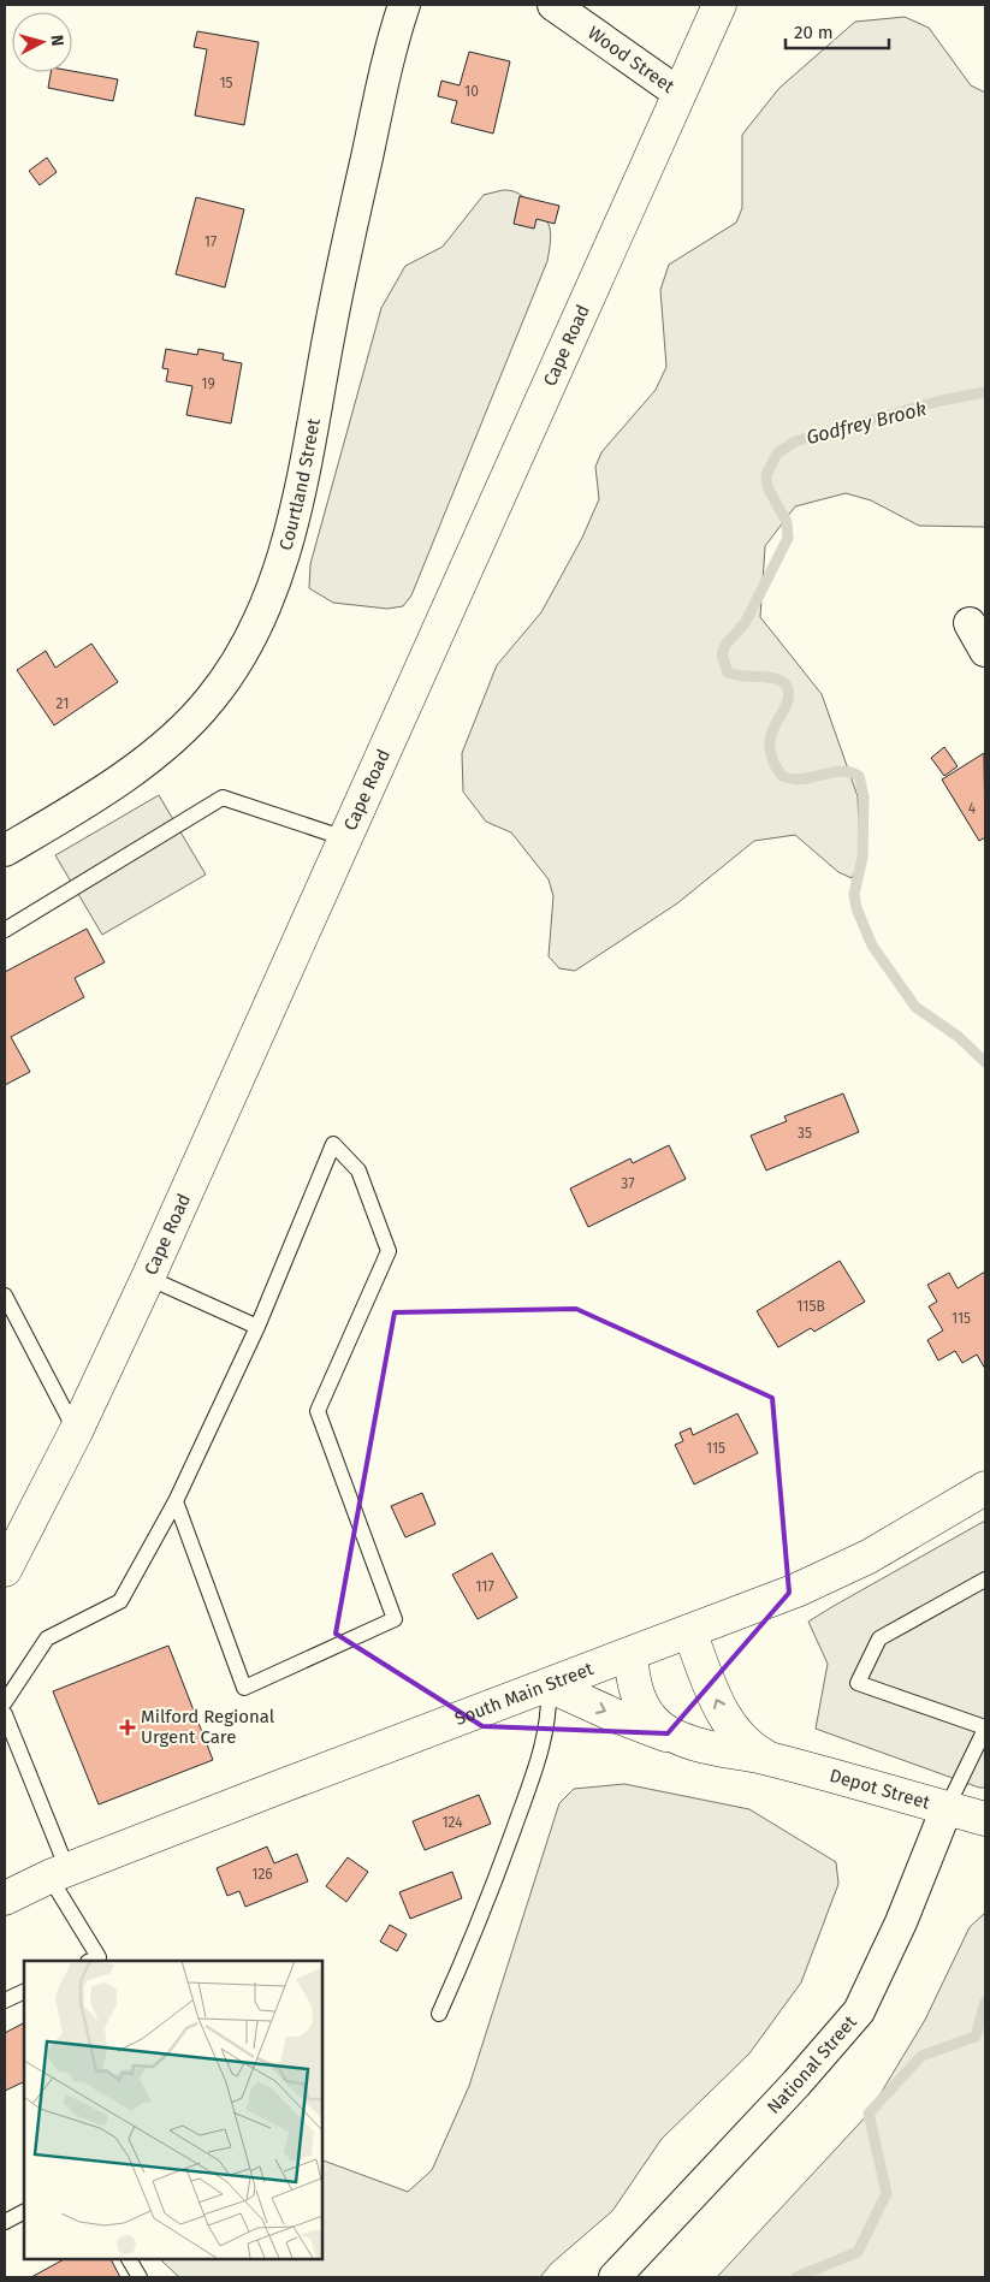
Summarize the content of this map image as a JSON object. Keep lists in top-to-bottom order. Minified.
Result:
{"streets":{"main road":["Cape Road","South Main Street","Depot Street"],"street":["Wood Street","Courtland Street","National Street"]},"crossings":[["Wood Street","Cape Road"],["South Main Street","Depot Street"],["Depot Street","National Street"]],"water":["Godfrey Brook"],"places":{"health":["Milford Regional Urgent Care"]},"house_numbers":["15","10","17","19","21","4","35","37","115B","115","115","117","124","126"],"scale_bar":"20 m","north":"right"}
